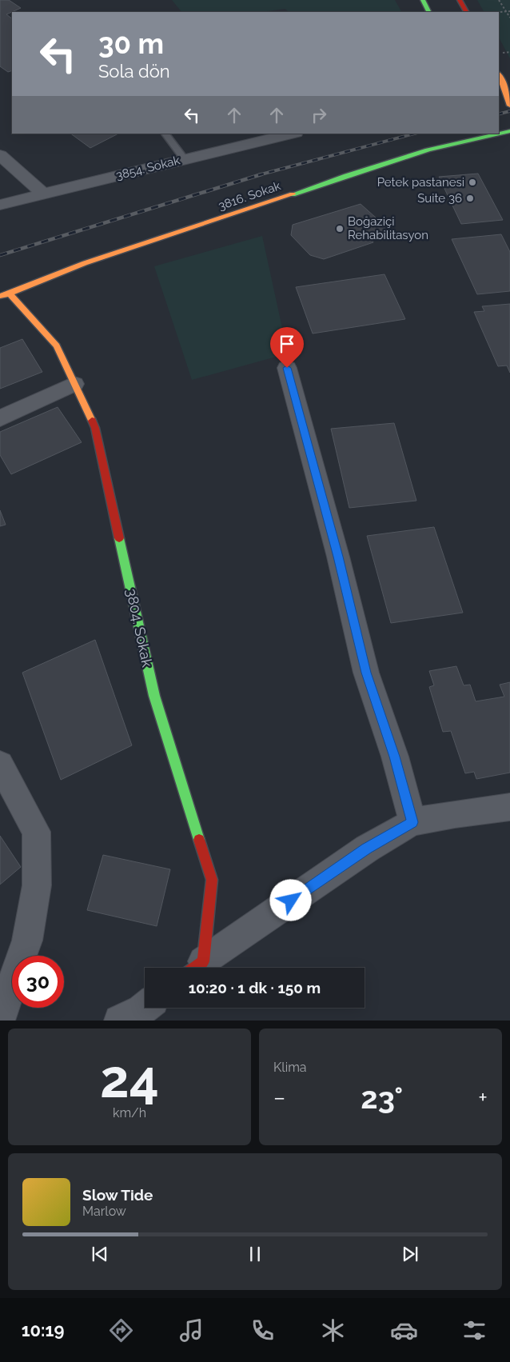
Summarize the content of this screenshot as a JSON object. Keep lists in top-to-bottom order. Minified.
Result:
{"streets":{"street":["3854. Sokak","3816. Sokak","3804. Sokak"]},"crossings":[["3816. Sokak","3804. Sokak"]],"places":["Petek pastanesi","Suite 36","Boğaziçi Rehabilitasyon"],"page":{"turn":["30 m","Sola dön"],"limit":"30","trip":"10:20 · 1 dk · 150 m","tile":[["24","km/h"],"Klima"],"heat":["−","23°","+"],"song":["Slow Tide","Marlow"],"tabs":"10:19"}}
